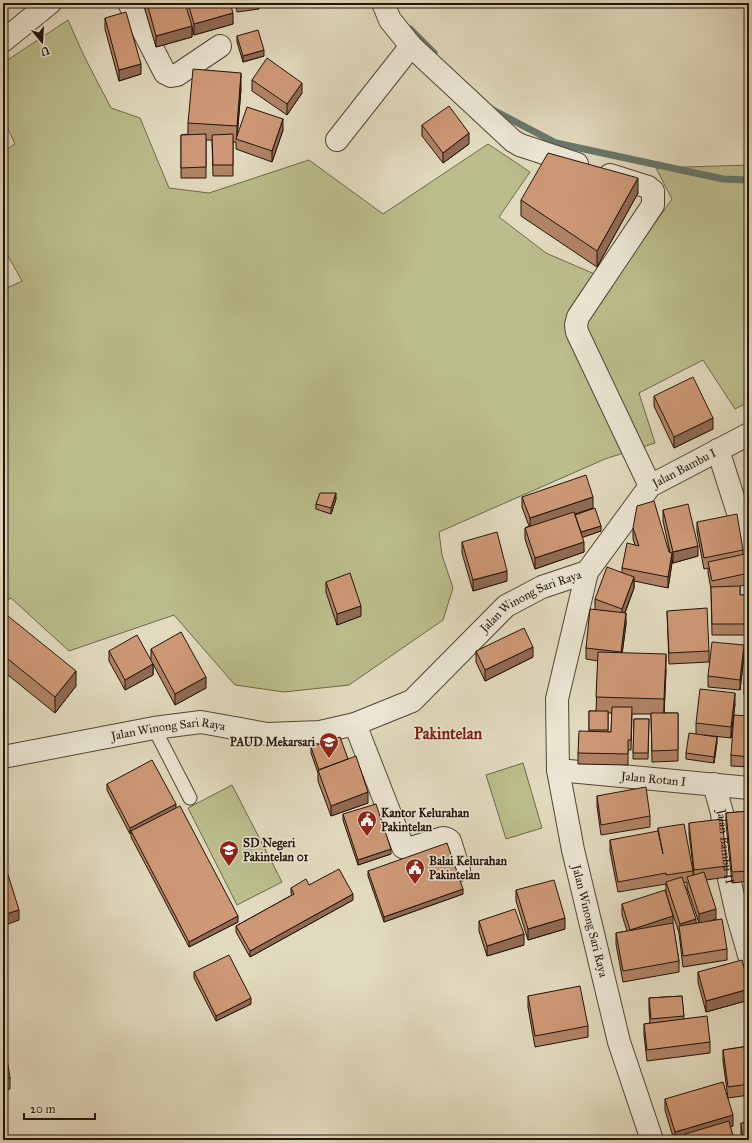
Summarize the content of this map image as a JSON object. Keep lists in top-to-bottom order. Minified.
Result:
{"streets":{"street":["Jalan Bambu I","Jalan Winong Sari Raya","Jalan Rotan I","Jalan Bambu II"]},"crossings":[["Jalan Bambu I","Jalan Winong Sari Raya"],["Jalan Winong Sari Raya","Jalan Rotan I"],["Jalan Rotan I","Jalan Bambu II"]],"districts":["Pakintelan"],"places":{"school or university":["PAUD Mekarsari","SD Negeri Pakintelan 01"],"public building":["Kantor Kelurahan Pakintelan","Balai Kelurahan Pakintelan"]},"scale_bar":"20 m","north":"bottom"}
